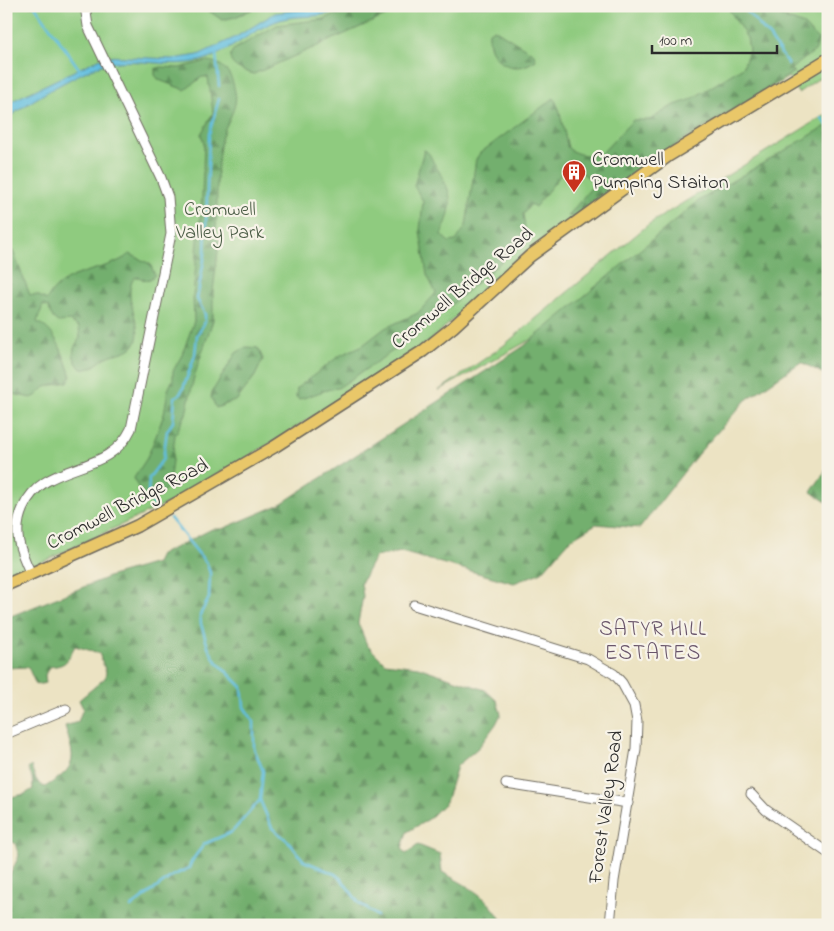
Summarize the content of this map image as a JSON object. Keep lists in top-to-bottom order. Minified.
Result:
{"streets":{"main road":["Cromwell Bridge Road"],"street":["Forest Valley Road"]},"districts":["SATYR HILL ESTATES"],"parks":["Cromwell Valley Park"],"places":{"building":["Cromwell Pumping Staiton"]},"scale_bar":"100 m"}
